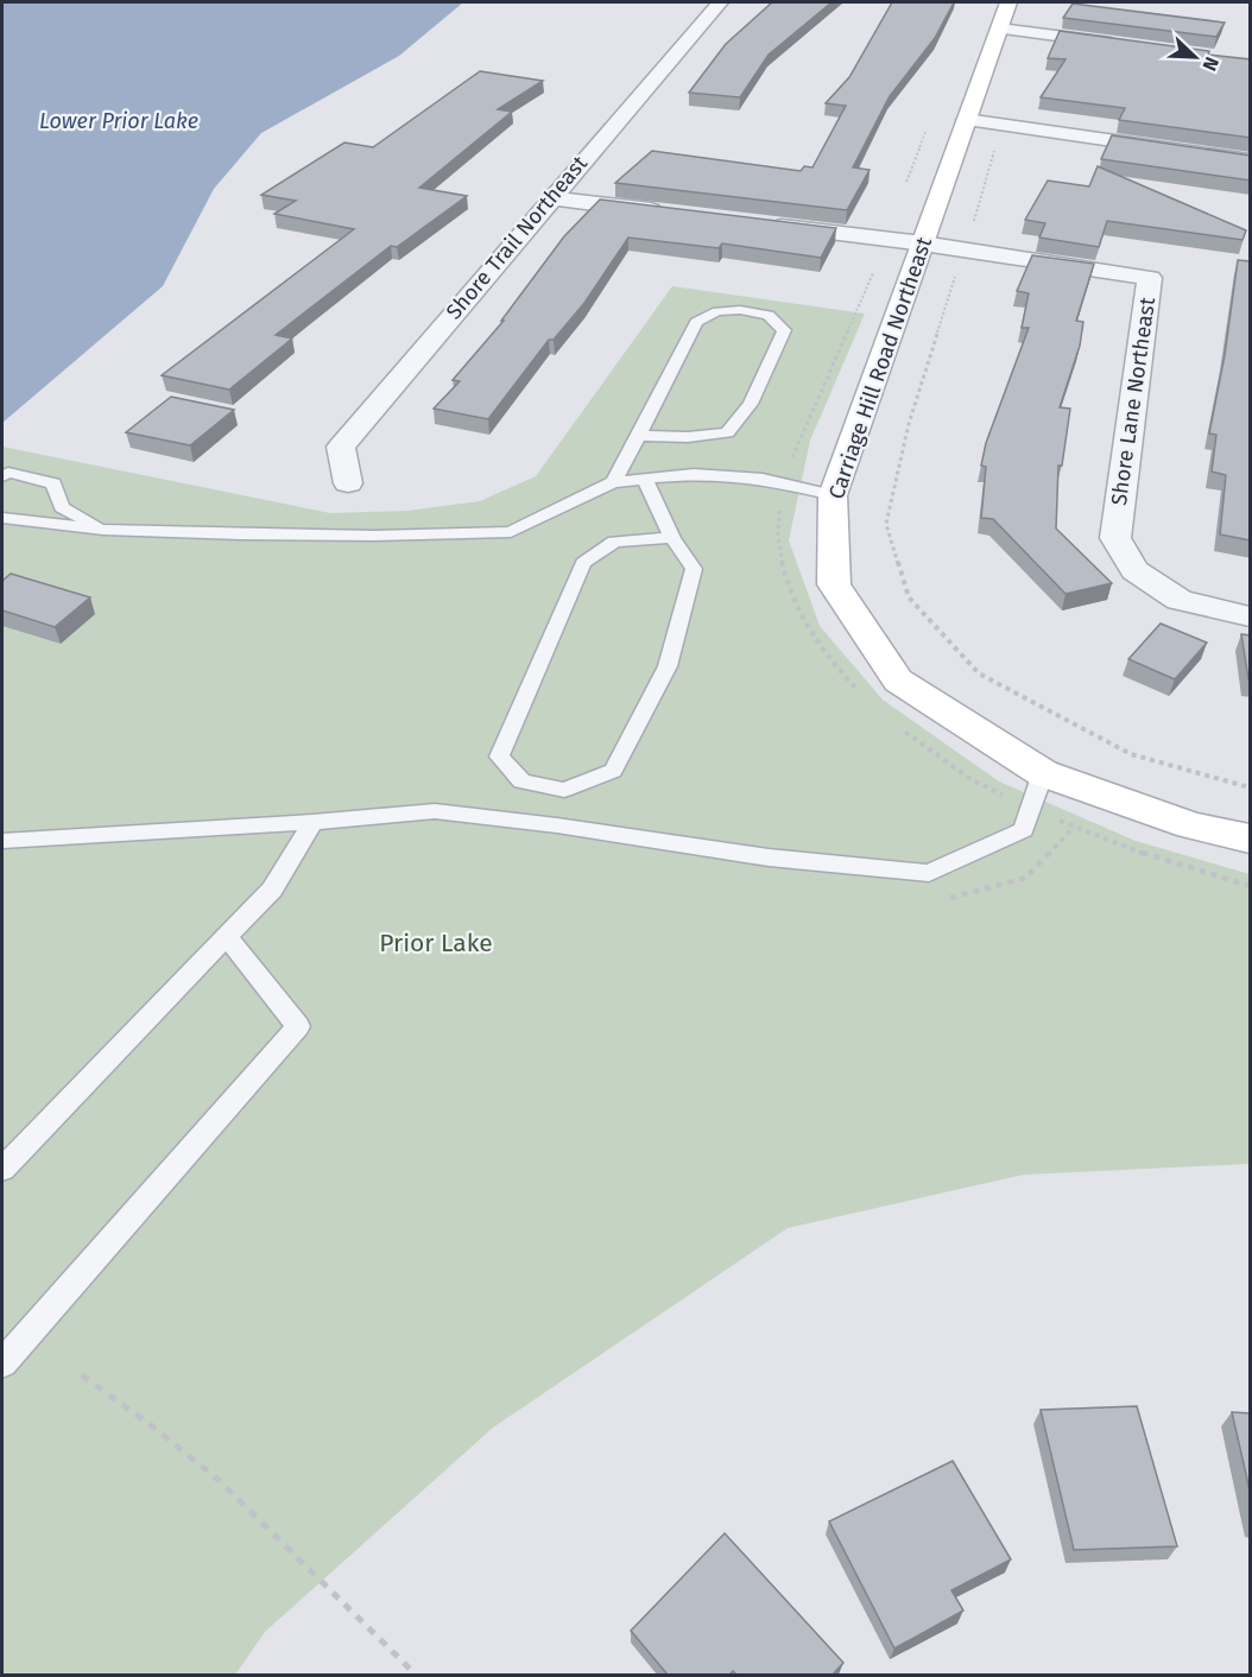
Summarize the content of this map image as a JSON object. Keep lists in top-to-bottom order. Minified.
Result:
{"streets":{"street":["Shore Trail Northeast","Carriage Hill Road Northeast","Shore Lane Northeast"]},"crossings":[["Carriage Hill Road Northeast","Shore Lane Northeast"]],"water":["Lower Prior Lake"],"parks":["Prior Lake"],"north":"bottom right"}
